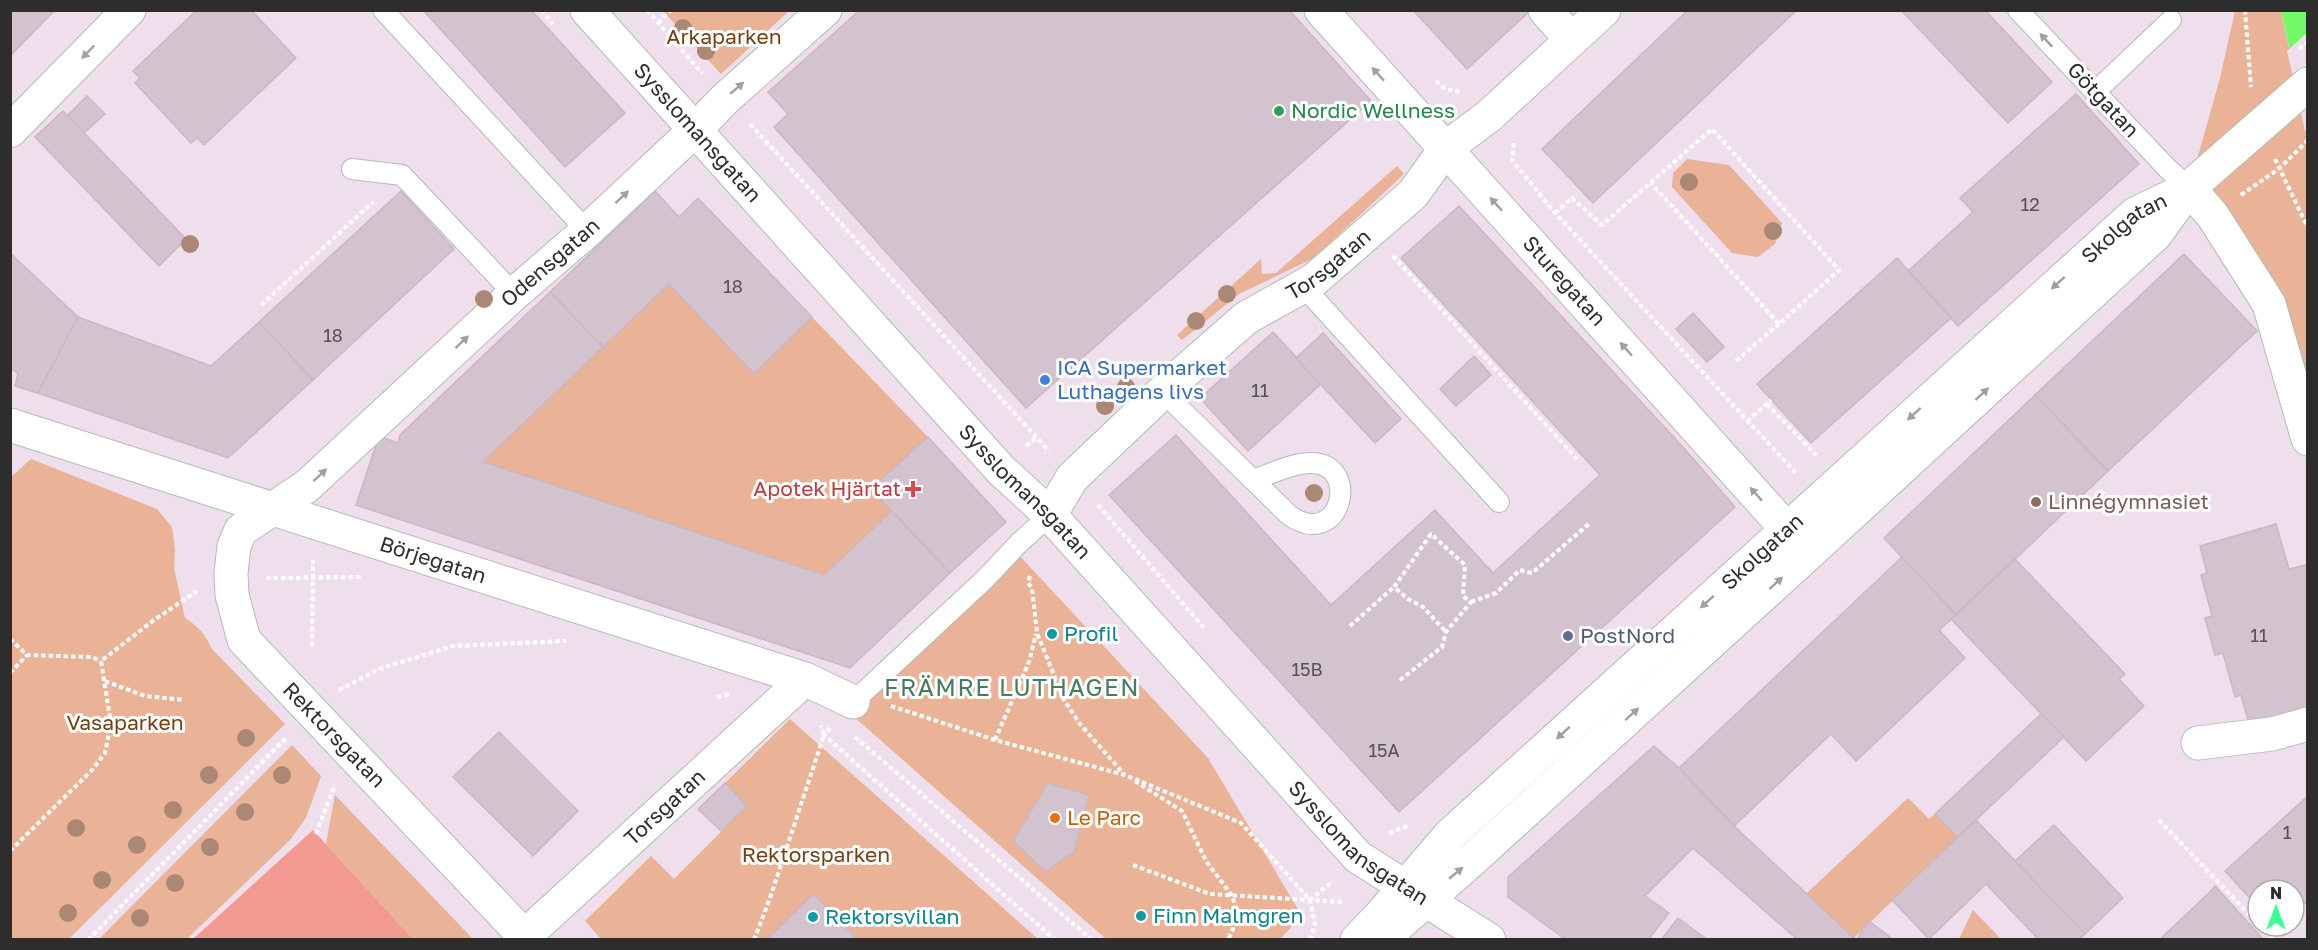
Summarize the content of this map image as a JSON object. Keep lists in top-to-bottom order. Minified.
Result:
{"streets":{"street":["Sysslomansgatan","Skolgatan","Odensgatan","Torsgatan","Sturegatan","Börjegatan","Rektorsgatan"],"lane":["Götgatan"]},"crossings":[["Götgatan","Skolgatan"],["Sysslomansgatan","Skolgatan"],["Sysslomansgatan","Odensgatan"],["Sysslomansgatan","Torsgatan"],["Skolgatan","Sturegatan"],["Odensgatan","Börjegatan"],["Odensgatan","Rektorsgatan"],["Torsgatan","Sturegatan"],["Torsgatan","Börjegatan"],["Torsgatan","Rektorsgatan"],["Börjegatan","Rektorsgatan"]],"one_way":["Götgatan","Odensgatan","Sturegatan"],"districts":["FRÄMRE LUTHAGEN"],"parks":["Arkaparken","Vasaparken","Rektorsparken"],"places":{"other":["Nordic Wellness","ICA Supermarket Luthagens livs","Linnégymnasiet","Profil","PostNord","Le Parc","Finn Malmgren","Rektorsvillan"],"health":["Apotek Hjärtat"]},"house_numbers":["12","18","18","11","11","15B","15A","1"],"north":"top"}
